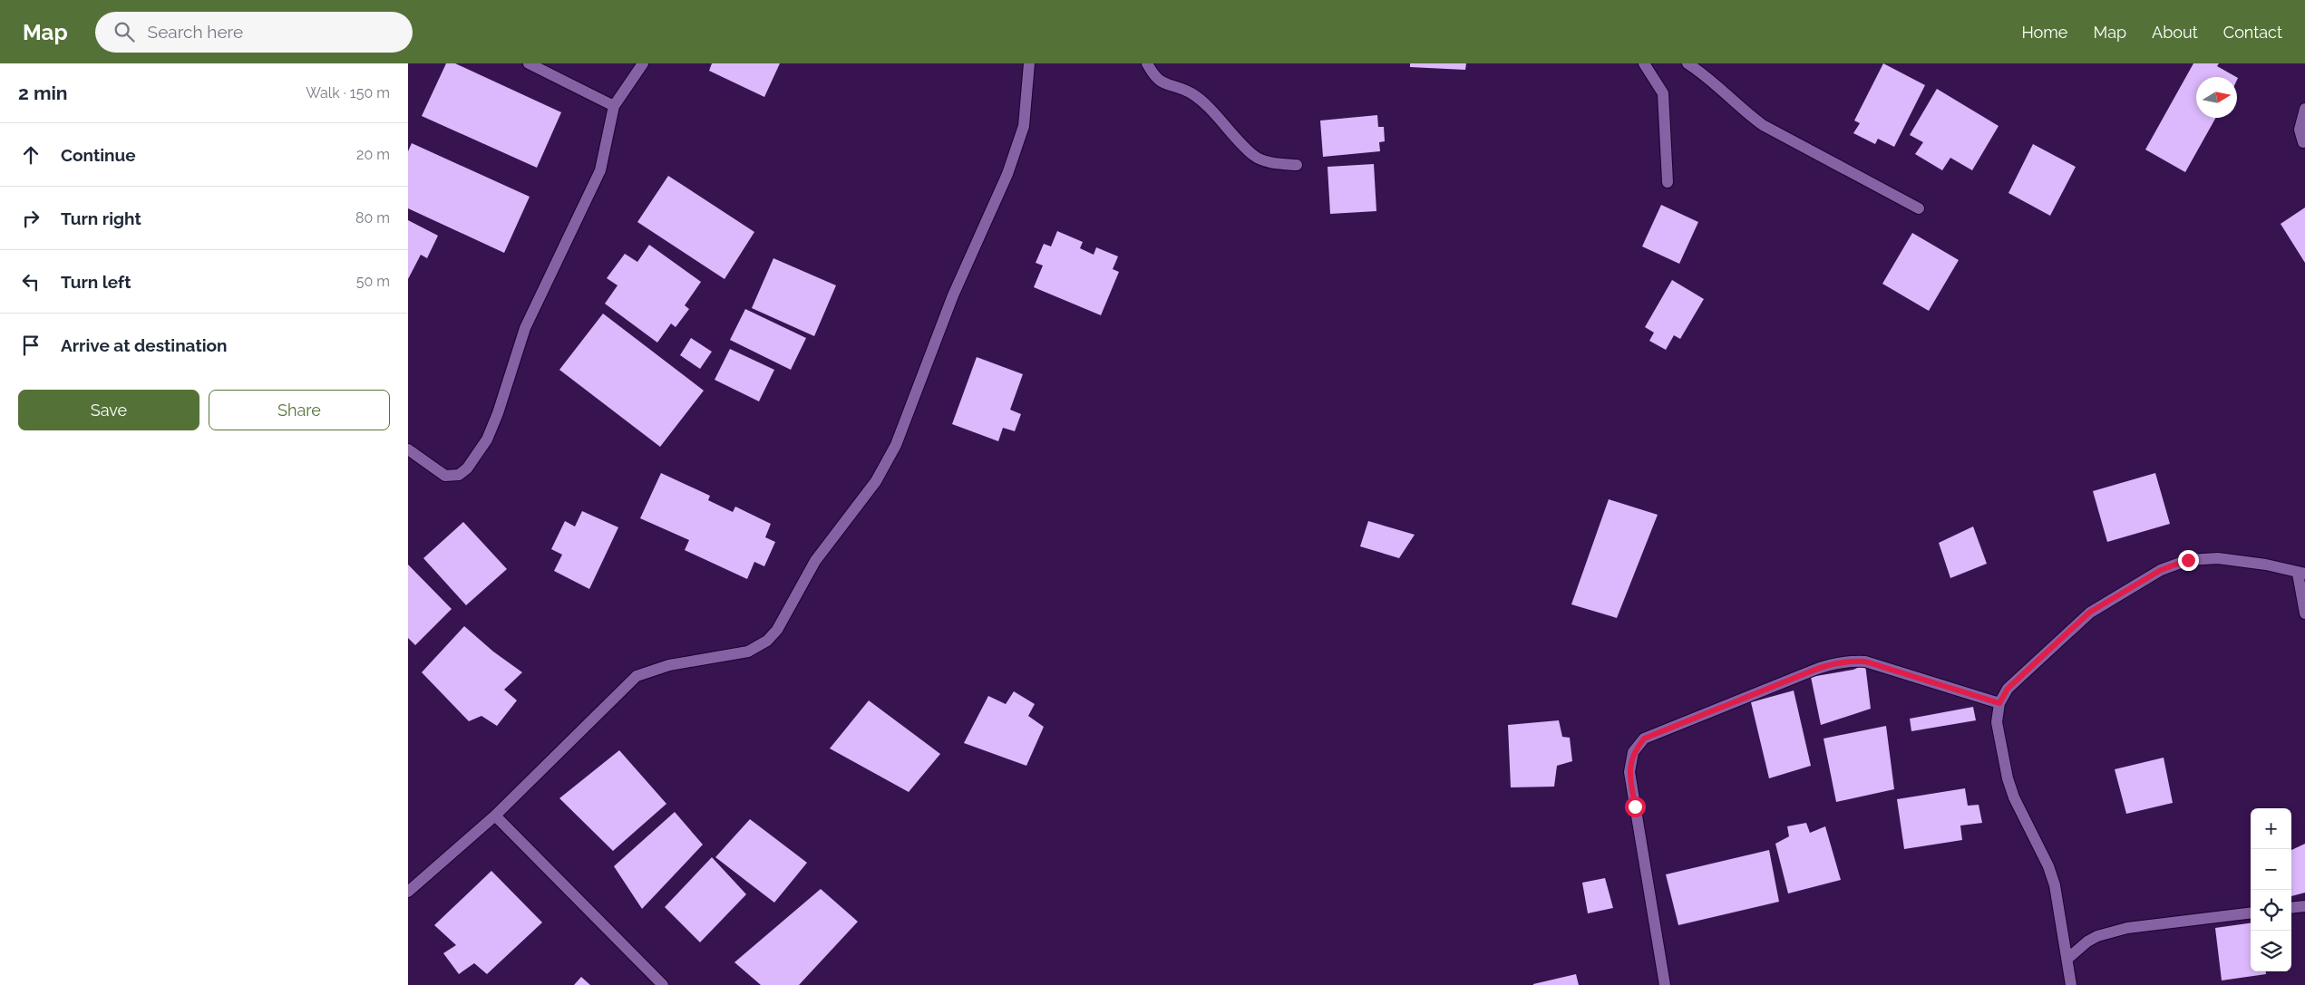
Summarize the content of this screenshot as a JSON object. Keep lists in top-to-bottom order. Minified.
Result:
{"north":"right","page":{"header":"Map","search":"Search here","nav":["Home","Map","About","Contact"],"heading":["2 min","Walk · 150 m"],"list":[["Continue","20 m"],["Turn right","80 m"],["Turn left","50 m"],"Arrive at destination"],"buttons":["Save","Share"],"map_buttons":["+","−"]}}
